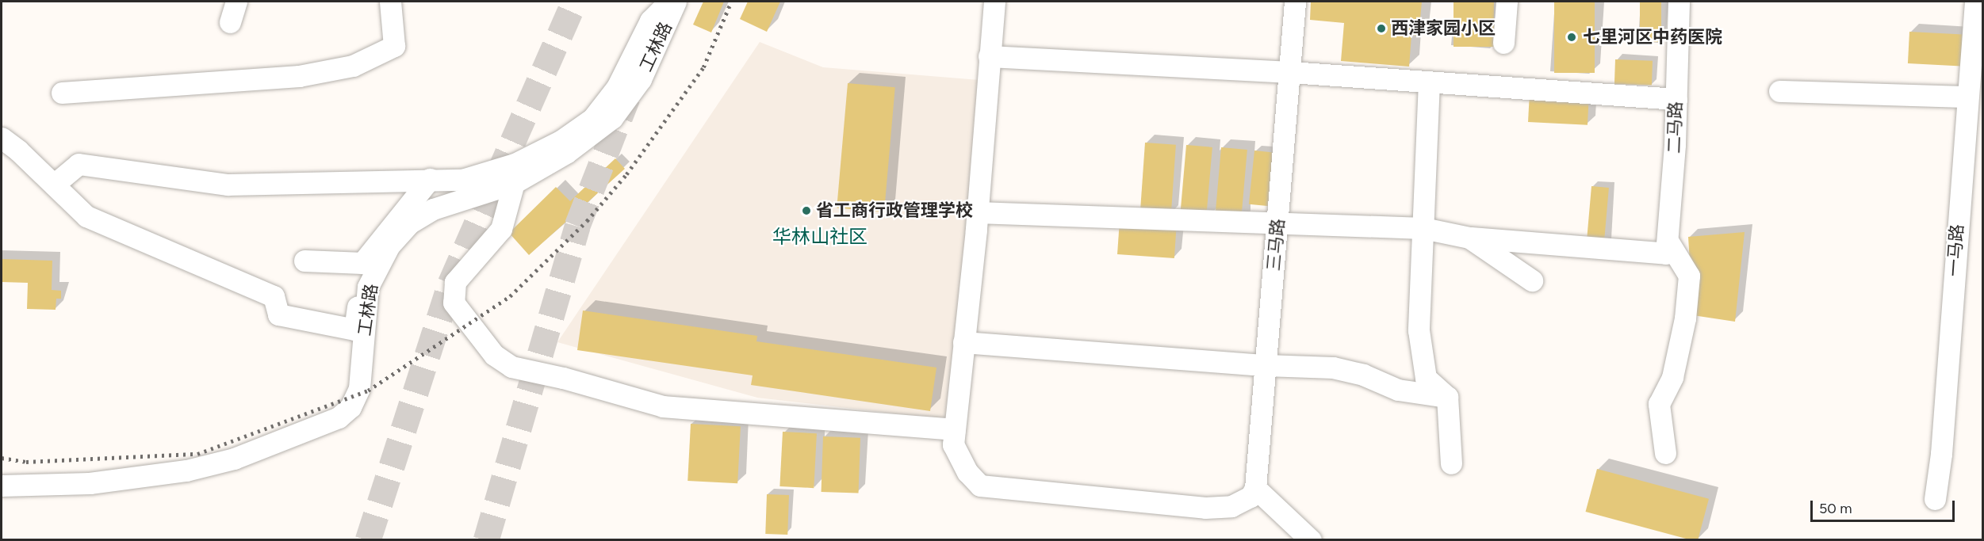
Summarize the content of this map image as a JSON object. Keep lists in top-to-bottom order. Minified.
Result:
{"streets":{"street":["工林路","二马路","三马路","一马路"]},"districts":["华林山社区"],"places":["西津家园小区","七里河区中药医院","省工商行政管理学校"],"scale_bar":"50 m"}
